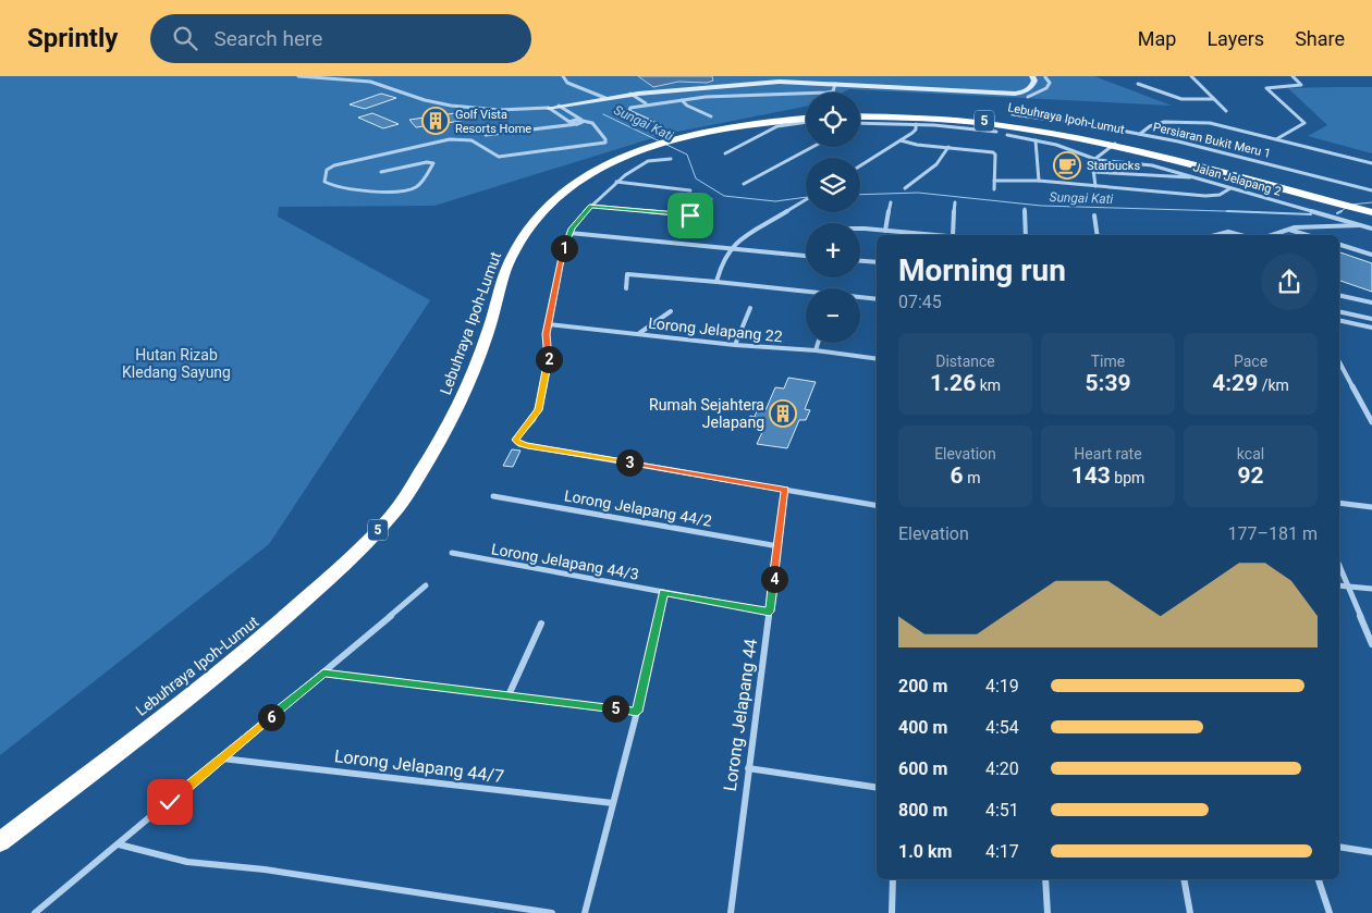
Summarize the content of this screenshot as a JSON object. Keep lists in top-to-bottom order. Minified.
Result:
{"streets":{"highway":["Lebuhraya Ipoh-Lumut","5"],"street":["Persiaran Bukit Meru 1","Jalan Jelapang 2","Lorong Jelapang 22","Lorong Jelapang 44/2","Lorong Jelapang 44/3","Lorong Jelapang 44","Lorong Jelapang 44/7"]},"crossings":[["Lorong Jelapang 44/2","Lorong Jelapang 44"],["Lorong Jelapang 44/3","Lorong Jelapang 44"]],"water":["Sungai Kati"],"parks":["Hutan Rizab Kledang Sayung"],"places":{"building":["Golf Vista Resorts Home","Rumah Sejahtera Jelapang"],"cafe":["Starbucks"]},"page":{"header":"Sprintly","search":"Search here","nav":["Map","Layers","Share"],"map_buttons":["+","−"],"pins":["1","2","3","4","5","6"],"heading":["Morning run","07:45"],"stats":[["Distance","1.26 km"],["Time","5:39"],["Pace","4:29 /km"],["Elevation","6 m"],["Heart rate","143 bpm"],["kcal","92"]],"chart":["Elevation","177–181 m"],"list":[{"name":"200 m","note":"4:19"},{"name":"400 m","note":"4:54"},{"name":"600 m","note":"4:20"},{"name":"800 m","note":"4:51"},{"name":"1.0 km","note":"4:17"}]}}
